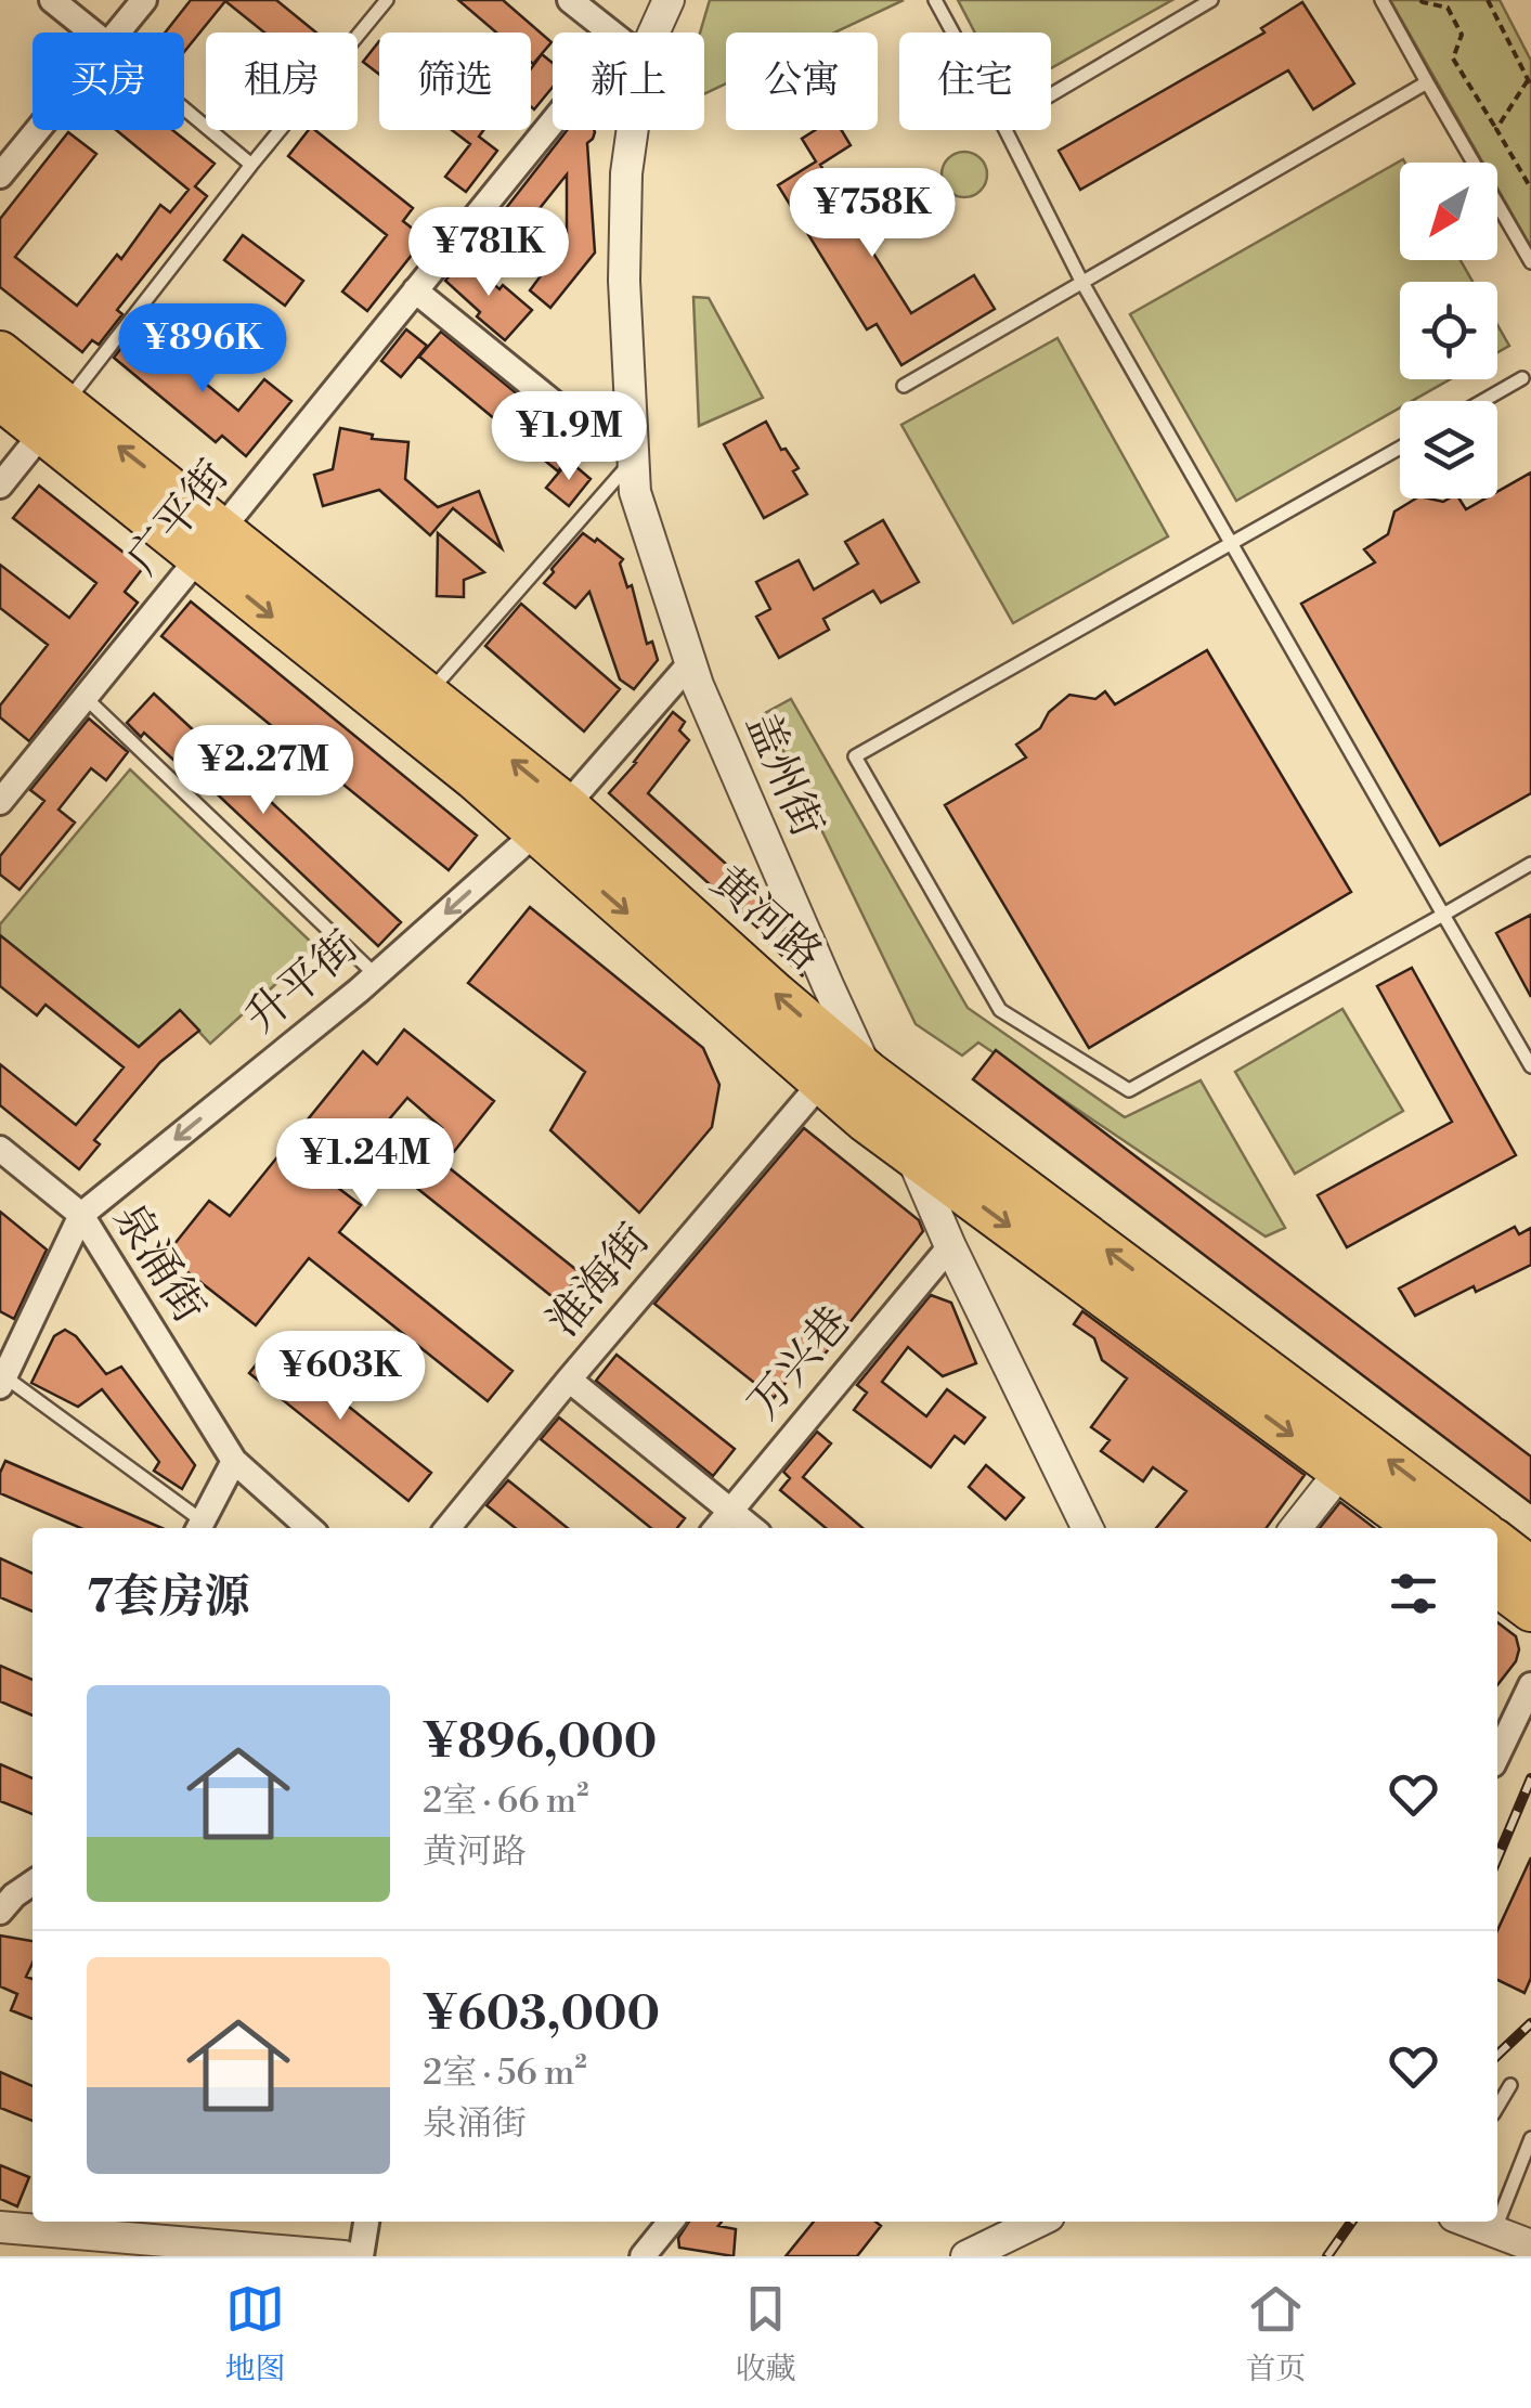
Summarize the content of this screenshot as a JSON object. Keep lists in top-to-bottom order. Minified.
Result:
{"streets":{"main road":["黄河路"],"street":["广平街","盖州街","升平街","泉涌街","淮海街","万兴巷"]},"crossings":[["广平街","黄河路"],["盖州街","黄河路"],["盖州街","升平街"],["盖州街","万兴巷"],["黄河路","升平街"],["黄河路","淮海街"],["升平街","泉涌街"]],"one_way":["升平街"],"north":"bottom left","page":{"chip":["买房","租房","筛选","新上","公寓","住宅"],"price":["¥758K","¥781K","¥896K","¥1.9M","¥2.27M","¥1.24M","¥603K"],"heading":"7套房源","list":[{"name":"¥896,000","note":"2室 · 66 m² · 黄河路"},{"name":"¥603,000","note":"2室 · 56 m² · 泉涌街"}],"tabs":["地图","收藏","首页"]}}
